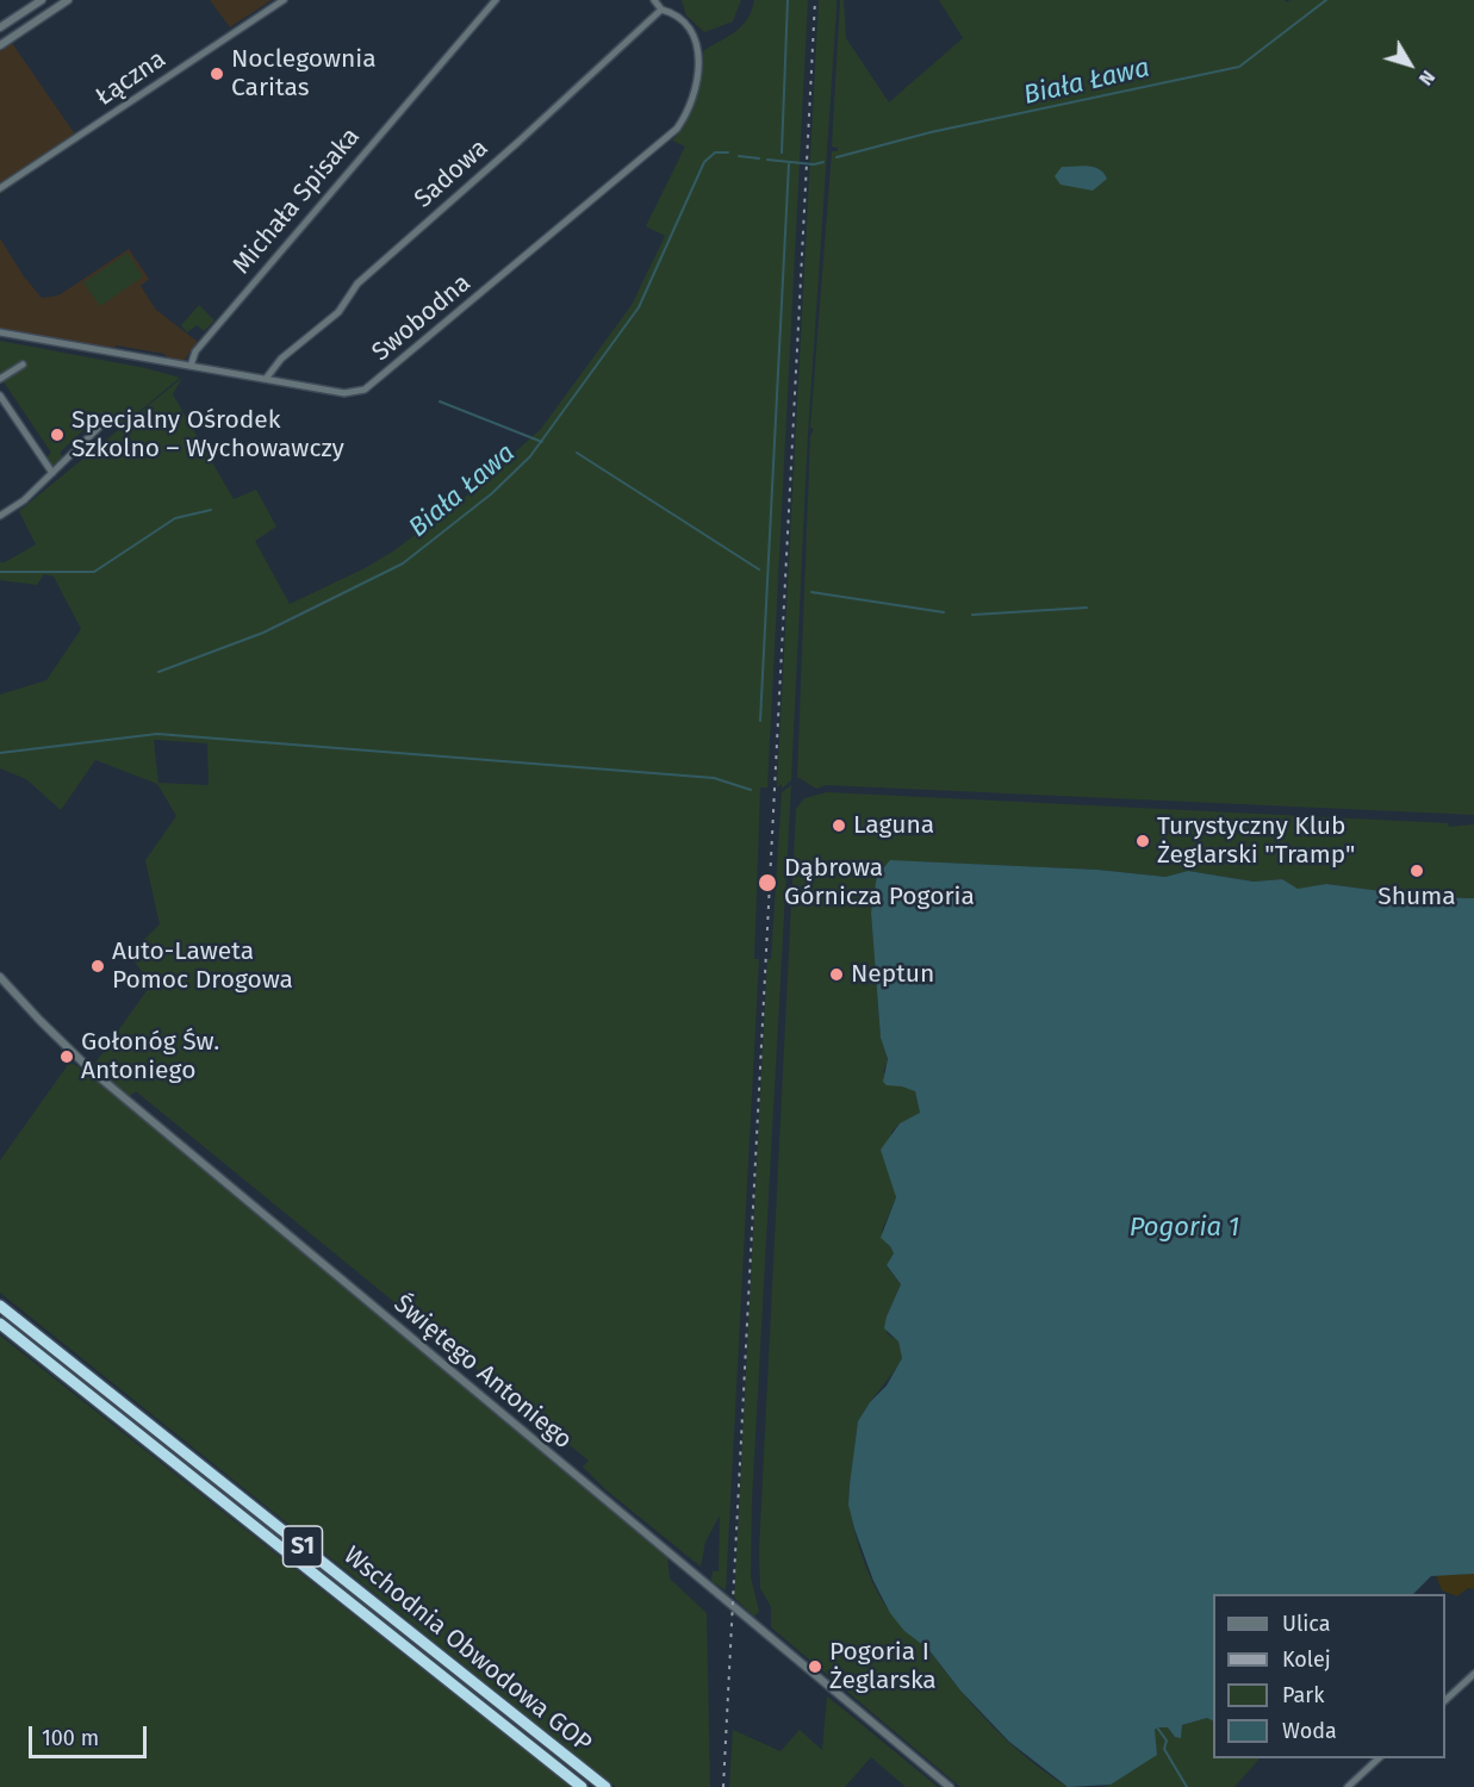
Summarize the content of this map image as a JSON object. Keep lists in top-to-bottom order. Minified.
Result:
{"streets":{"highway":["S1","Wschodnia Obwodowa GOP"],"street":["Łączna","Sadowa","Michała Spisaka","Swobodna","Świętego Antoniego"]},"crossings":[["Sadowa","Swobodna"],["Michała Spisaka","Swobodna"]],"water":["Biała Ława","Pogoria 1"],"places":["Noclegownia Caritas","Specjalny Ośrodek Szkolno – Wychowawczy","Laguna","Turystyczny Klub Żeglarski \"Tramp\"","Shuma","Dąbrowa Górnicza Pogoria","Auto-Laweta Pomoc Drogowa","Neptun","Gołonóg Św. Antoniego","Pogoria I Żeglarska"],"legend":["Ulica","Kolej","Park","Woda"],"scale_bar":"100 m","north":"bottom right"}
